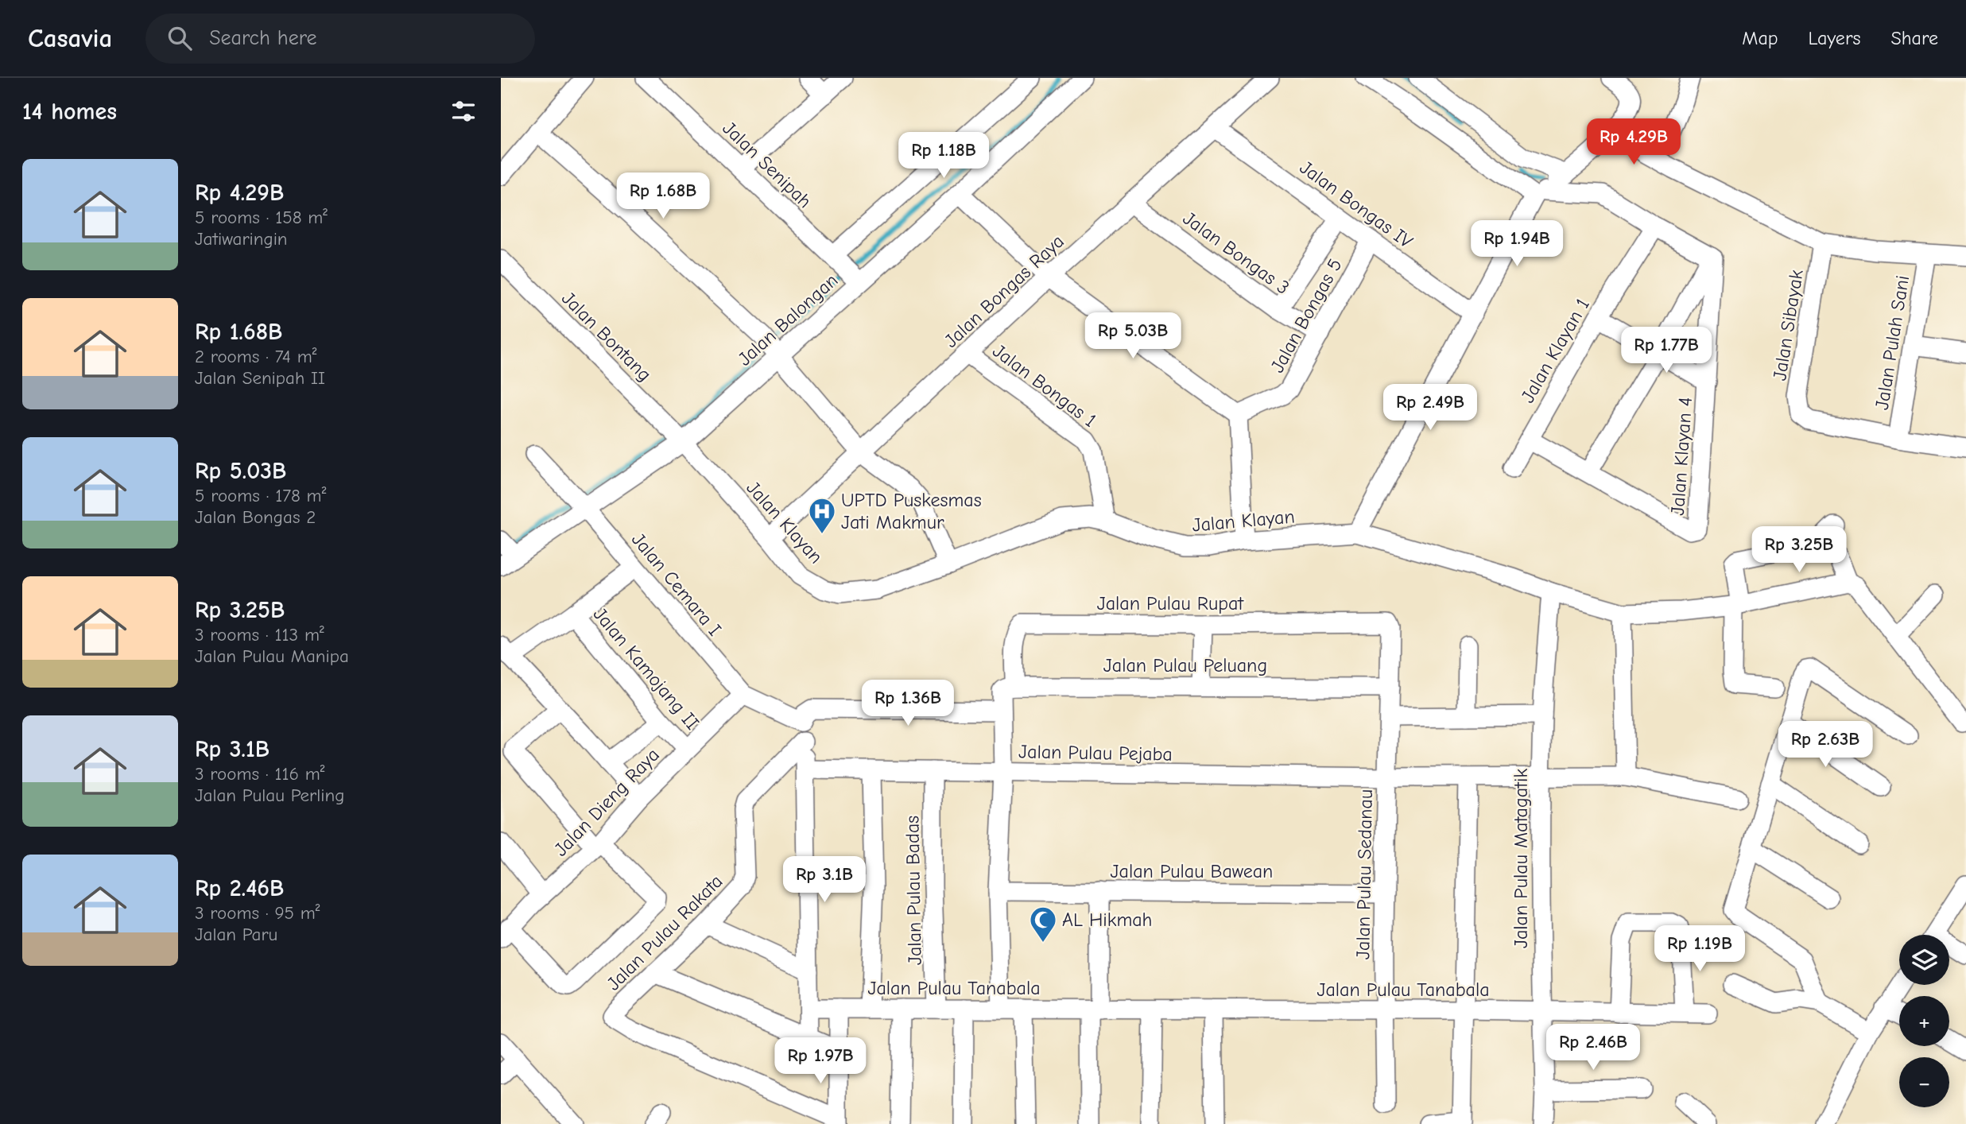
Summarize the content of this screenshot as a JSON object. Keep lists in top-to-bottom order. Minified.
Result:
{"streets":{"street":["Jalan Senipah","Jalan Bongas IV","Jalan Bongas 3","Jalan Bongas Raya","Jalan Bongas 5","Jalan Balongan","Jalan Sibayak","Jalan Bontang","Jalan Pulah Sani","Jalan Klayan 1","Jalan Bongas 1","Jalan Klayan 4","Jalan Klayan","Jalan Cemara I","Jalan Pulau Rupat","Jalan Pulau Peluang","Jalan Kamojang II","Jalan Pulau Pejaba","Jalan Dieng Raya","Jalan Pulau Matagatik","Jalan Pulau Bawean","Jalan Pulau Sedanau","Jalan Pulau Badas","Jalan Pulau Rakata","Jalan Pulau Tanabala"]},"crossings":[["Jalan Senipah","Jalan Balongan"],["Jalan Bongas IV","Jalan Bongas Raya"],["Jalan Bongas IV","Jalan Bongas 5"],["Jalan Bongas 3","Jalan Bongas Raya"],["Jalan Bongas 3","Jalan Bongas 5"],["Jalan Bongas Raya","Jalan Bongas 1"],["Jalan Bongas Raya","Jalan Klayan"],["Jalan Balongan","Jalan Bontang"],["Jalan Balongan","Jalan Klayan"],["Jalan Balongan","Jalan Cemara I"],["Jalan Sibayak","Jalan Pulah Sani"],["Jalan Bontang","Jalan Klayan"],["Jalan Klayan 1","Jalan Klayan 4"],["Jalan Bongas 1","Jalan Klayan"],["Jalan Klayan","Jalan Pulau Matagatik"],["Jalan Cemara I","Jalan Dieng Raya"],["Jalan Pulau Rupat","Jalan Pulau Peluang"],["Jalan Pulau Rupat","Jalan Pulau Sedanau"],["Jalan Pulau Peluang","Jalan Pulau Sedanau"],["Jalan Kamojang II","Jalan Dieng Raya"],["Jalan Pulau Pejaba","Jalan Pulau Matagatik"],["Jalan Pulau Pejaba","Jalan Pulau Sedanau"],["Jalan Pulau Pejaba","Jalan Pulau Badas"],["Jalan Pulau Matagatik","Jalan Pulau Tanabala"],["Jalan Pulau Bawean","Jalan Pulau Sedanau"],["Jalan Pulau Sedanau","Jalan Pulau Tanabala"],["Jalan Pulau Badas","Jalan Pulau Tanabala"]],"places":{"hospital":["UPTD Puskesmas Jati Makmur"],"mosque":["AL Hikmah"]},"page":{"header":"Casavia","search":"Search here","nav":["Map","Layers","Share"],"heading":"14 homes","price":["Rp 4.29B","Rp 1.18B","Rp 1.68B","Rp 1.94B","Rp 5.03B","Rp 1.77B","Rp 2.49B","Rp 3.25B","Rp 1.36B","Rp 2.63B","Rp 3.1B","Rp 1.19B","Rp 2.46B","Rp 1.97B"],"list":[{"name":"Rp 4.29B","note":"5 rooms · 158 m² · Jatiwaringin"},{"name":"Rp 1.68B","note":"2 rooms · 74 m² · Jalan Senipah II"},{"name":"Rp 5.03B","note":"5 rooms · 178 m² · Jalan Bongas 2"},{"name":"Rp 3.25B","note":"3 rooms · 113 m² · Jalan Pulau Manipa"},{"name":"Rp 3.1B","note":"3 rooms · 116 m² · Jalan Pulau Perling"},{"name":"Rp 2.46B","note":"3 rooms · 95 m² · Jalan Paru"}],"map_buttons":["+","−"]}}
